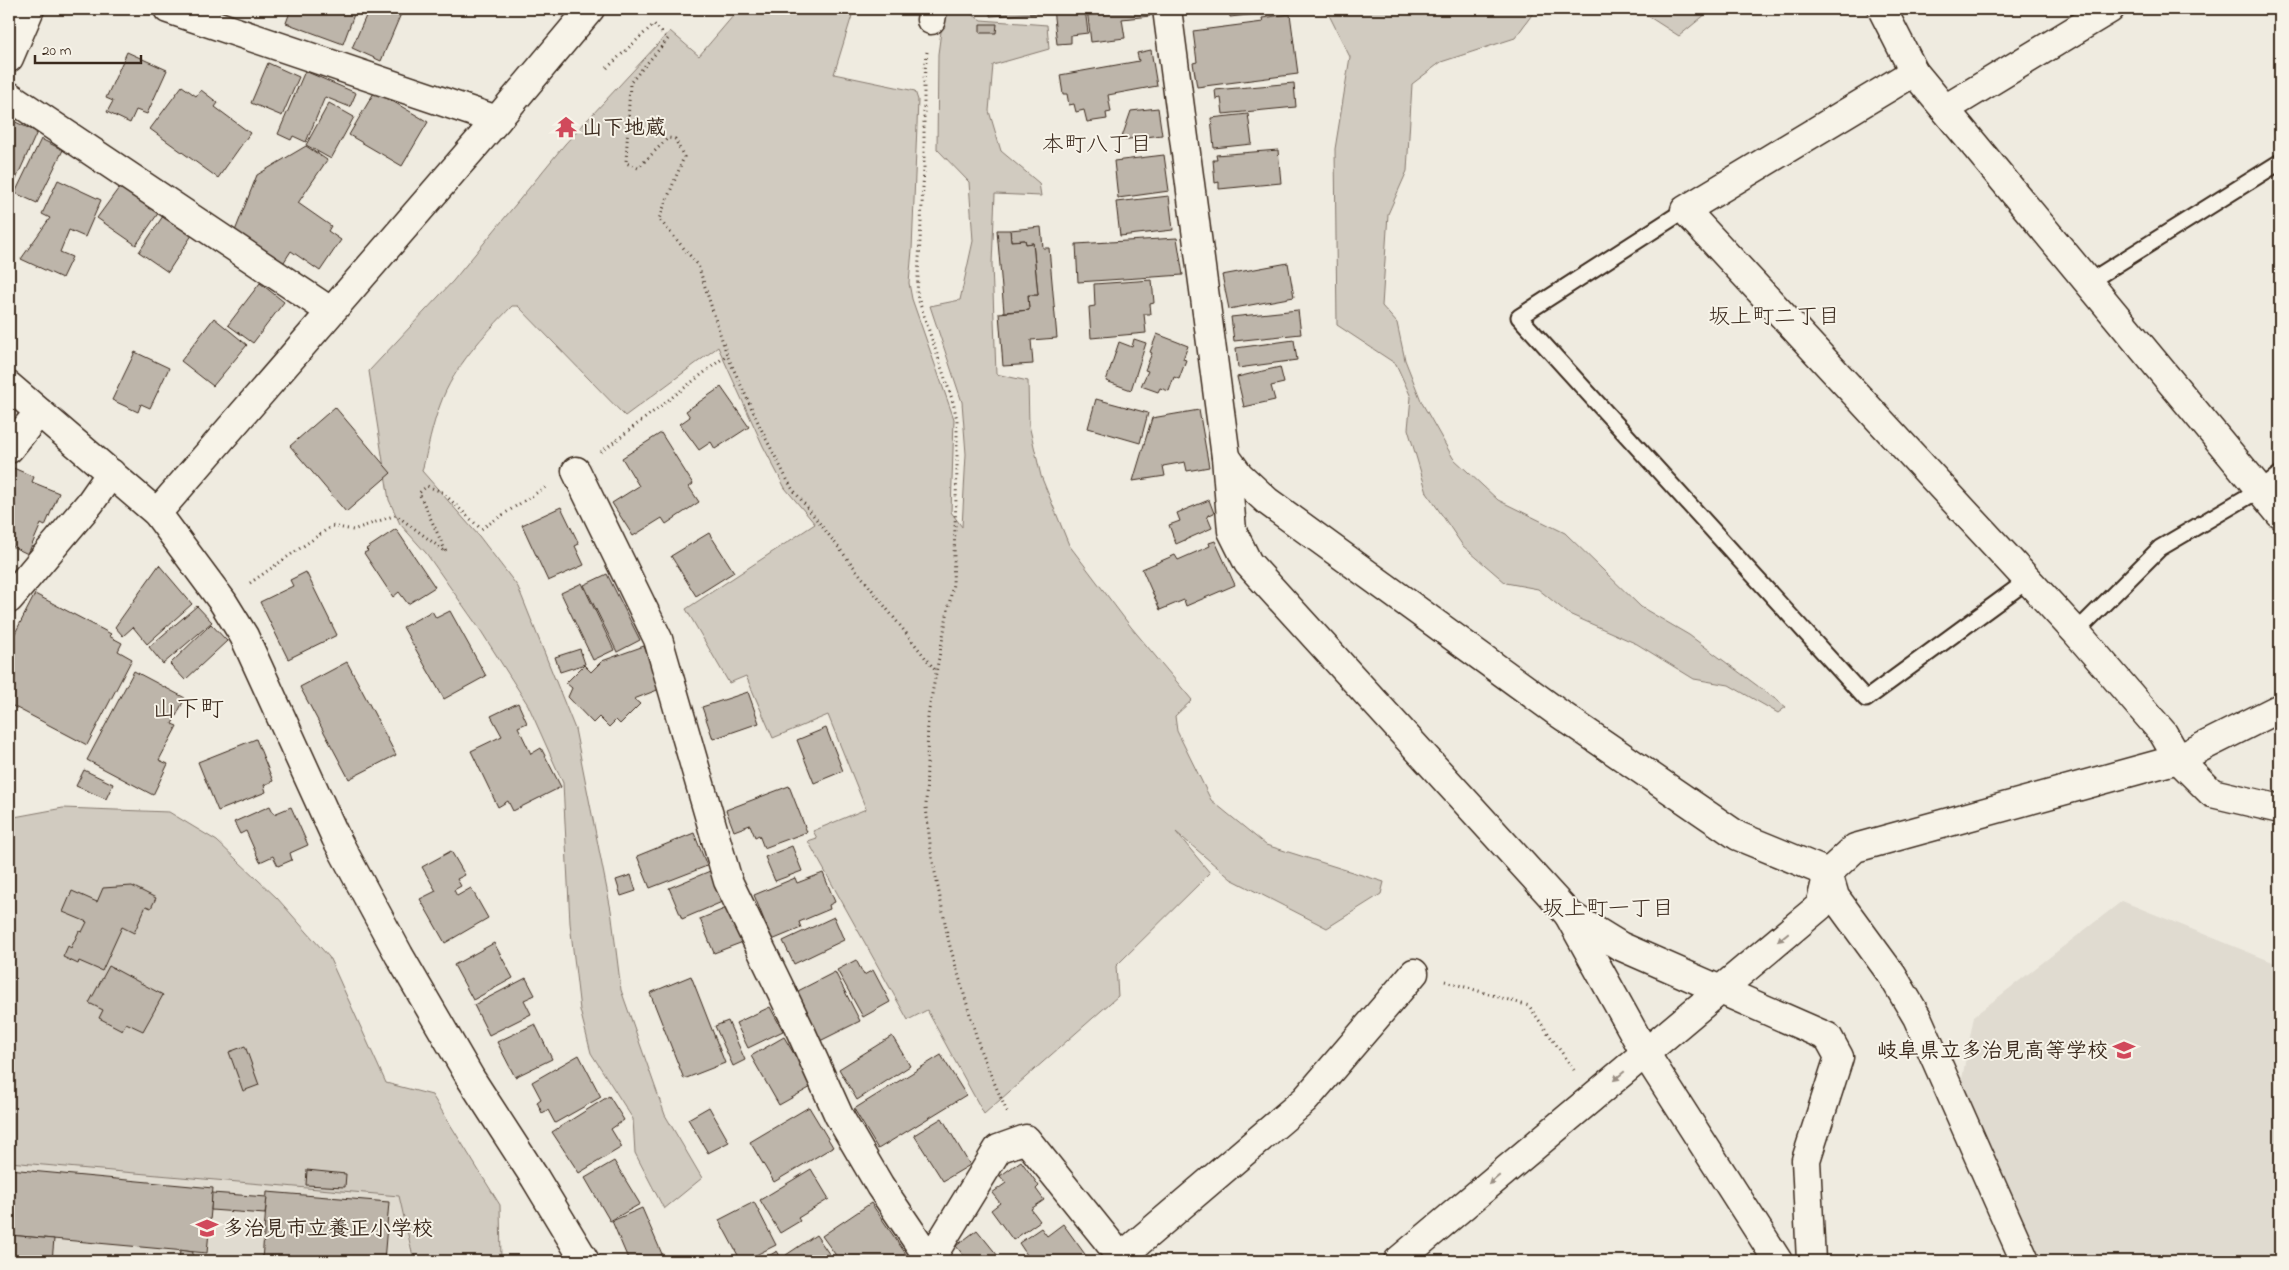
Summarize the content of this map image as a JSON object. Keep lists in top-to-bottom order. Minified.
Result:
{"districts":["本町八丁目","坂上町二丁目","山下町","坂上町一丁目"],"places":{"temple":["山下地蔵"],"school or university":["岐阜県立多治見高等学校","多治見市立養正小学校"]},"scale_bar":"20 m"}
